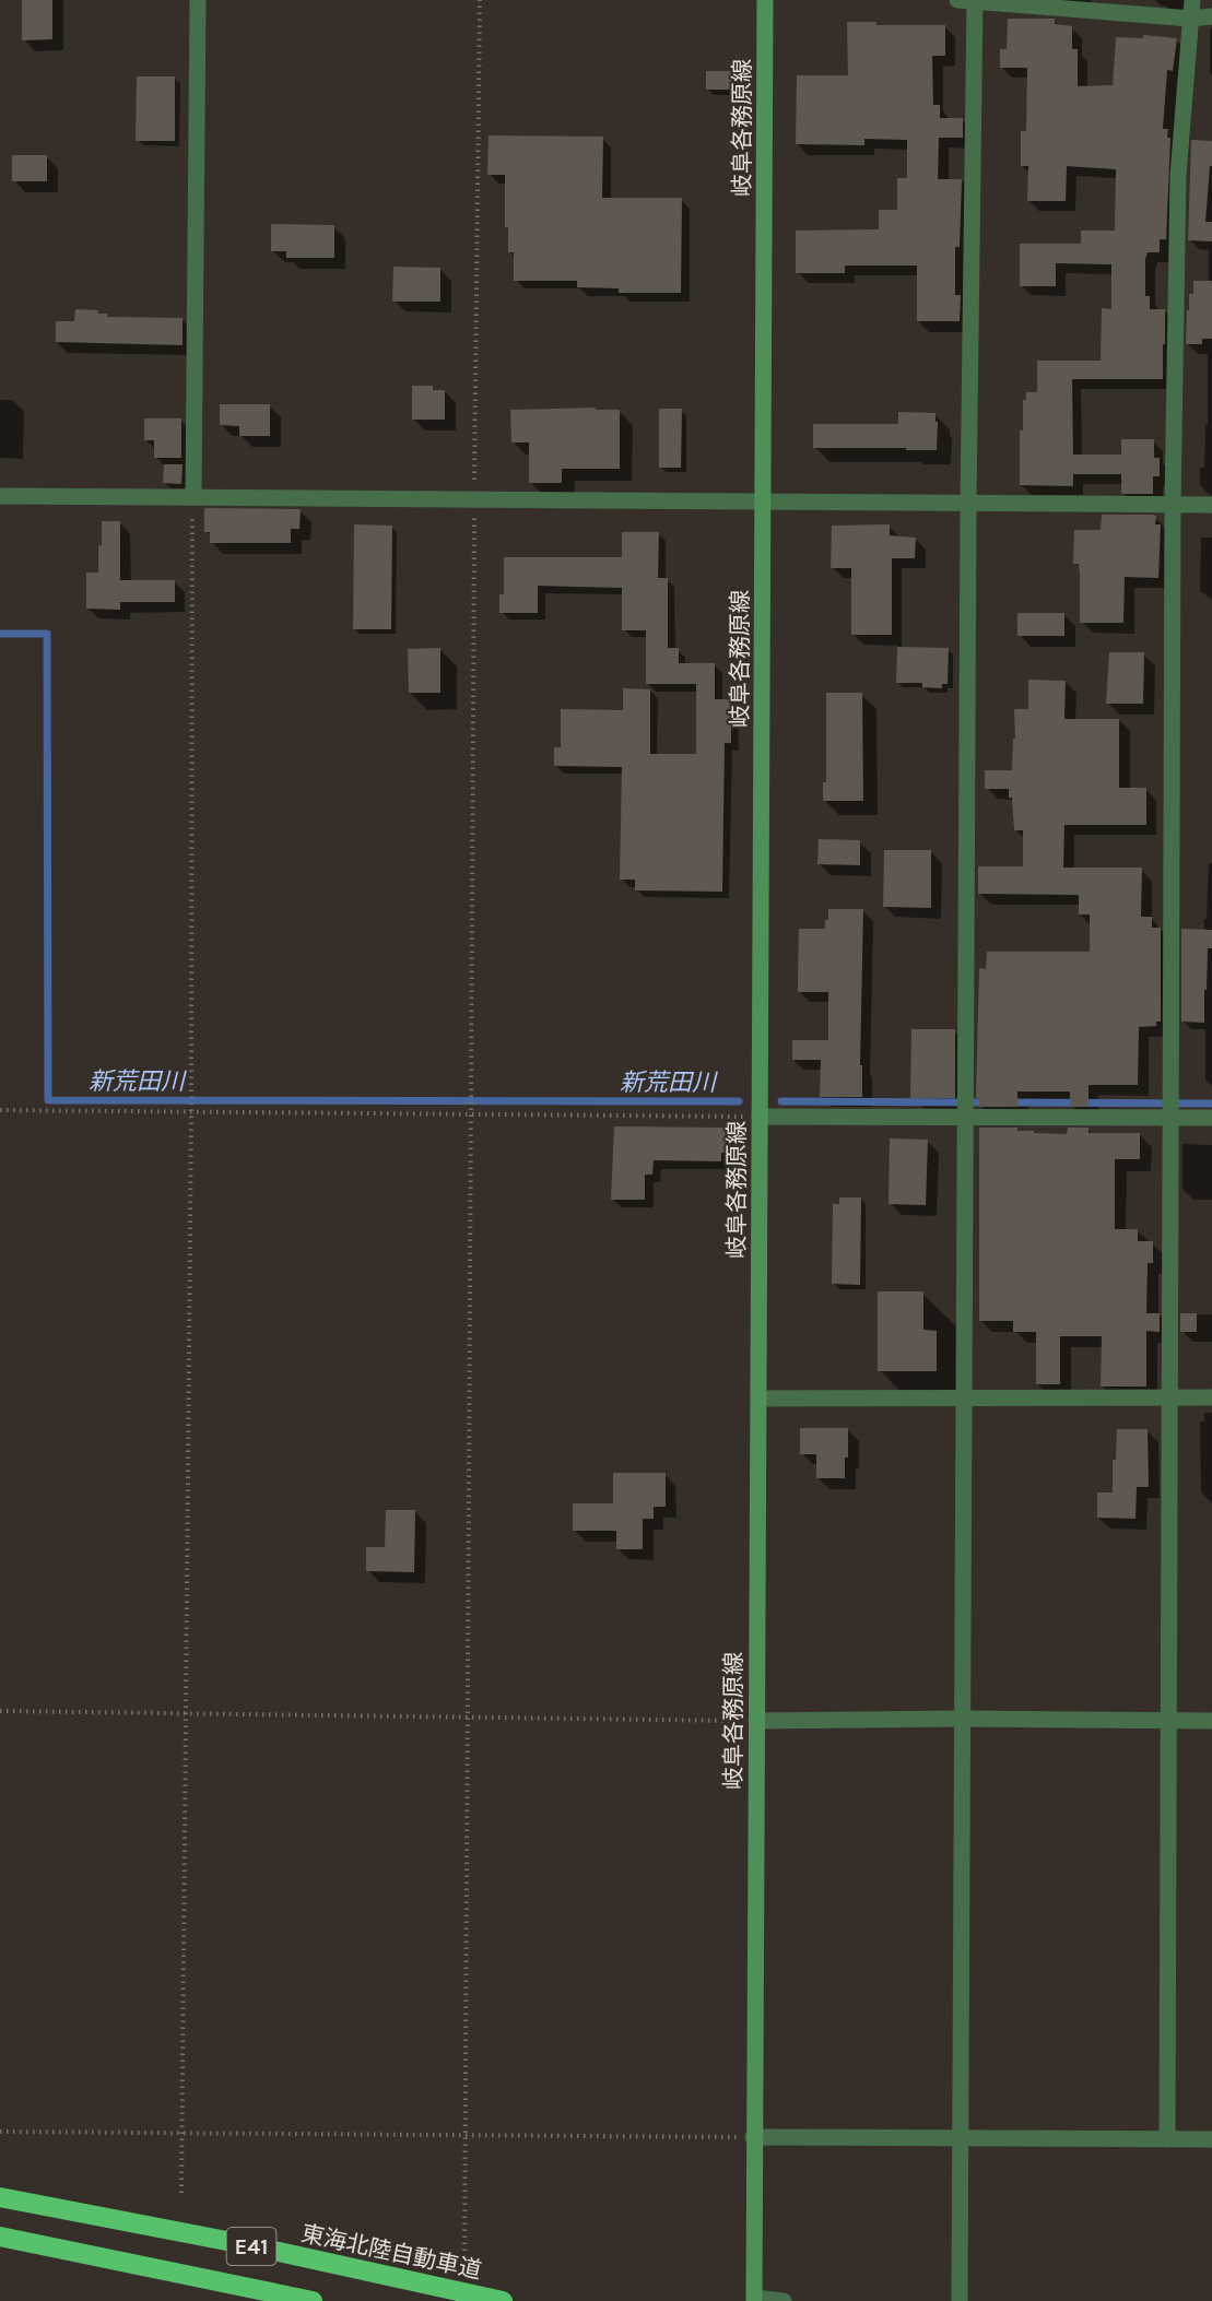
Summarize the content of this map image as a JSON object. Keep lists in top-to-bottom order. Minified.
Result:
{"streets":{"highway":["E41","東海北陸自動車道"],"main road":["岐阜各務原線"]},"water":["新荒田川"]}
